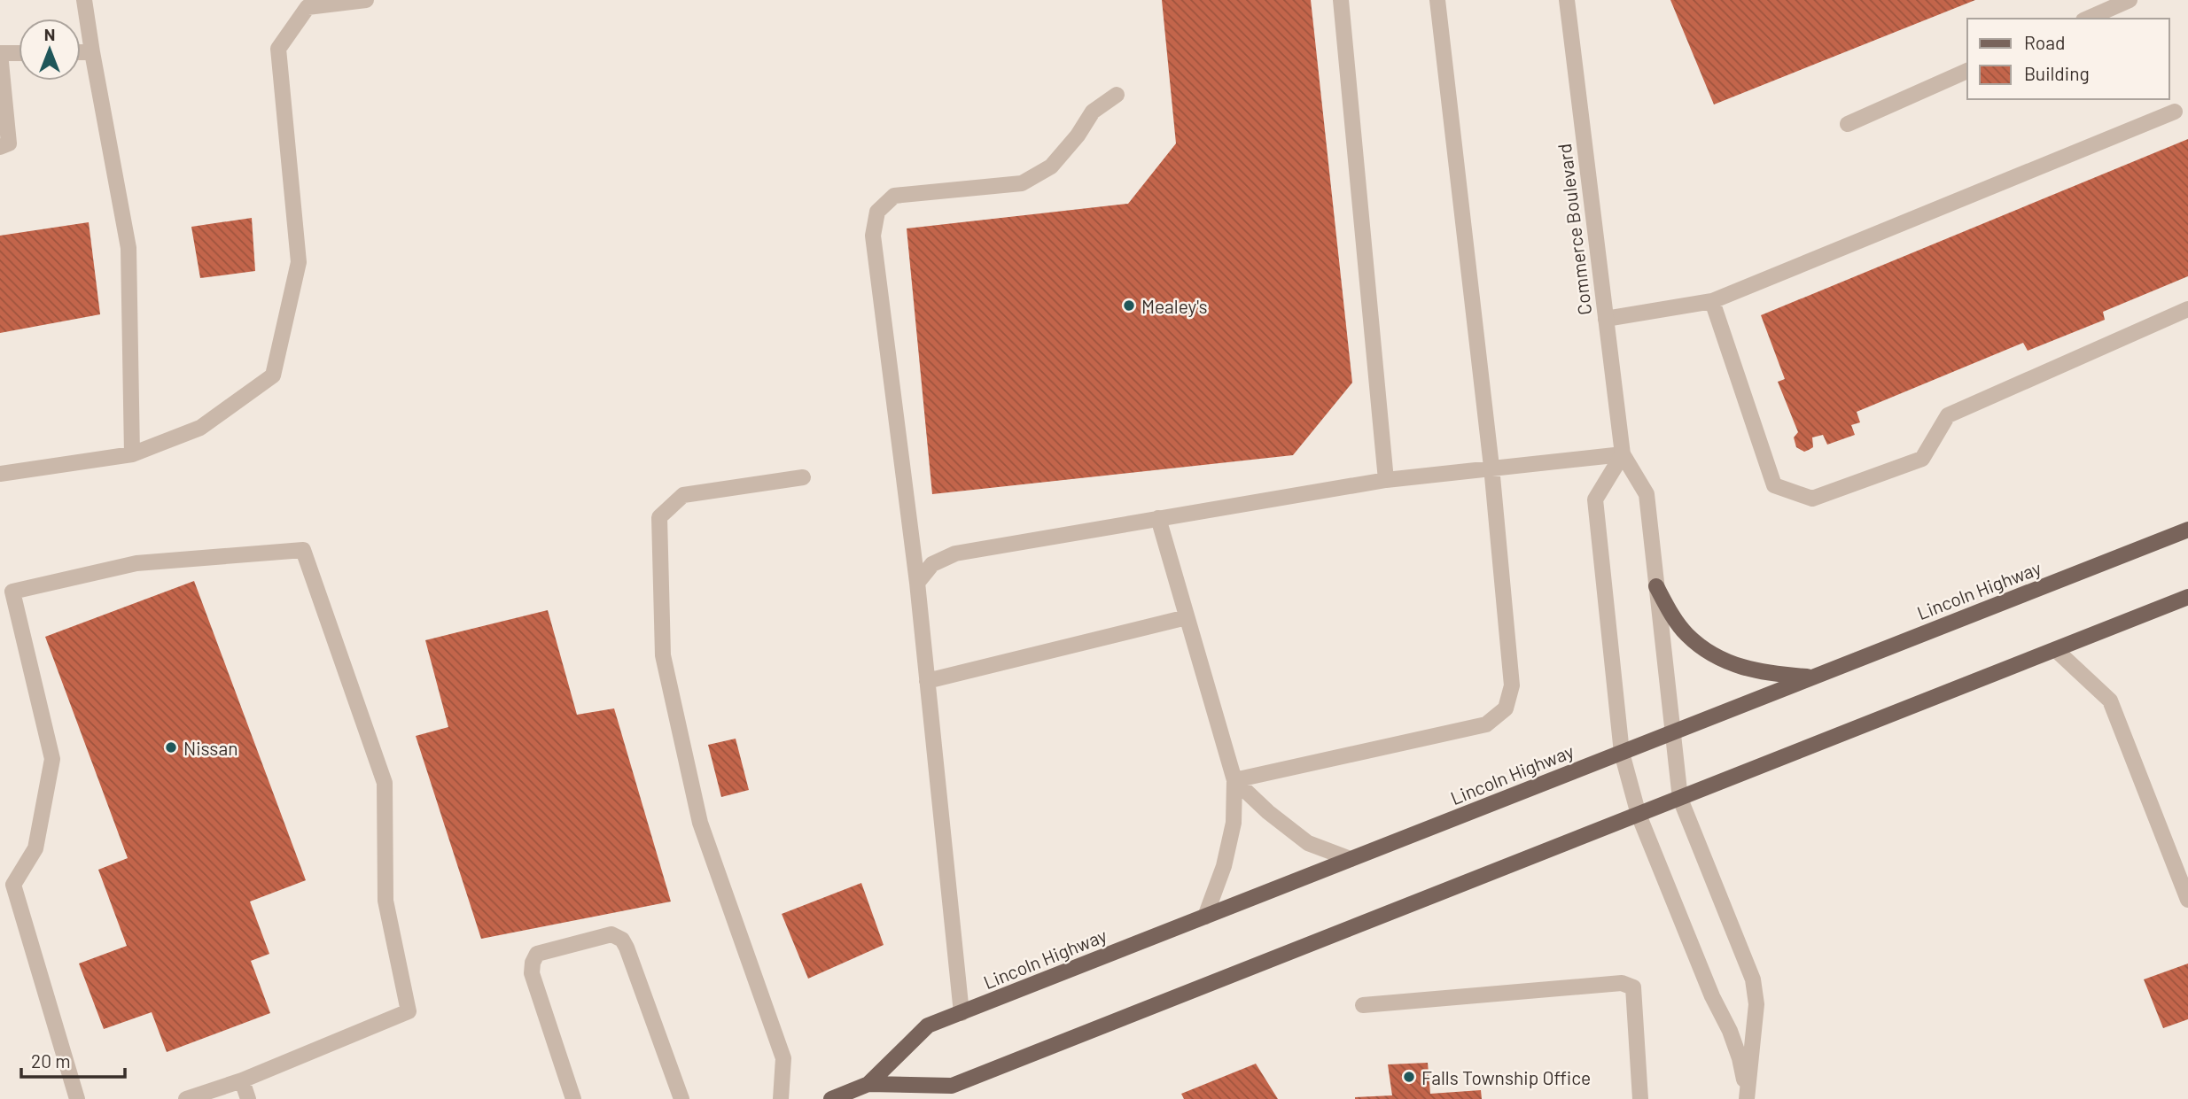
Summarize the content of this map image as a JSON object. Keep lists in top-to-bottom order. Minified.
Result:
{"streets":{"main road":["Lincoln Highway"],"street":["Commerce Boulevard"]},"crossings":[["Commerce Boulevard","Lincoln Highway"]],"places":["Mealey's","Nissan","Falls Township Office"],"legend":["Road","Building"],"scale_bar":"20 m","north":"top"}
